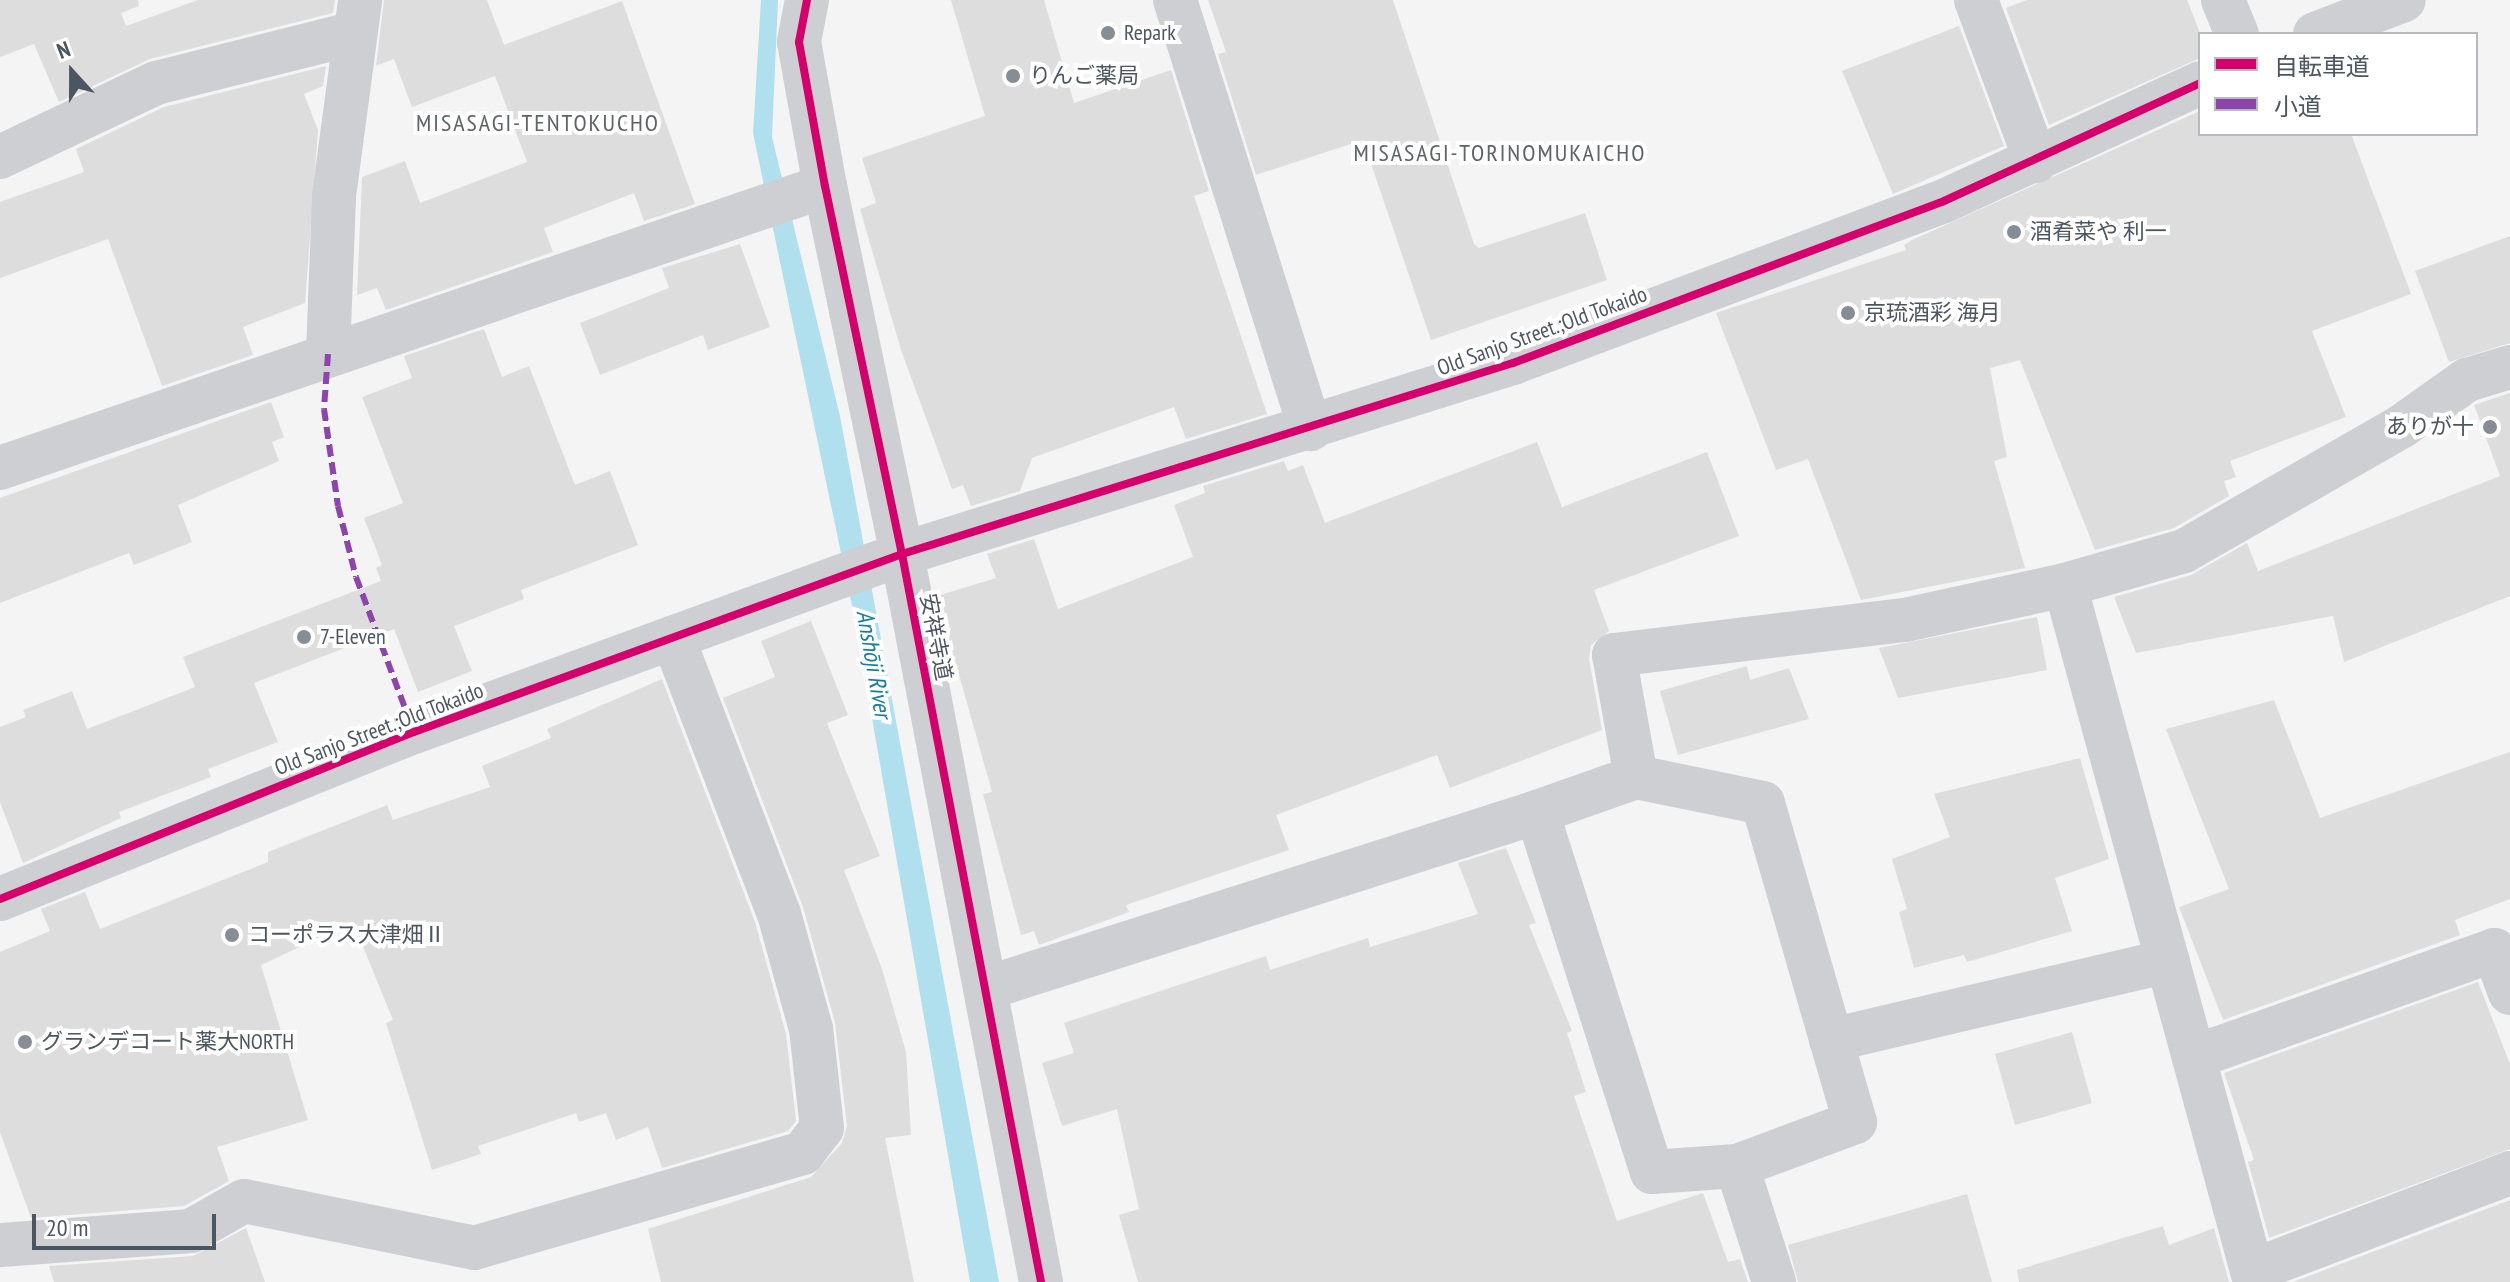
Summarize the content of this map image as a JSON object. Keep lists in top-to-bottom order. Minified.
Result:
{"streets":{"street":["Old Sanjo Street.;Old Tokaido","安祥寺道"]},"crossings":[["Old Sanjo Street.;Old Tokaido","安祥寺道"]],"districts":["MISASAGI-TENTOKUCHO","MISASAGI-TORINOMUKAICHO"],"water":["Anshōji River"],"places":["Repark","りんご薬局","酒肴菜や 利一","京琉酒彩 海月","ありが十","7-Eleven","コーポラス大津畑Ⅱ","グランデコート薬大NORTH"],"legend":["自転車道","小道"],"scale_bar":"20 m","north":"top"}
